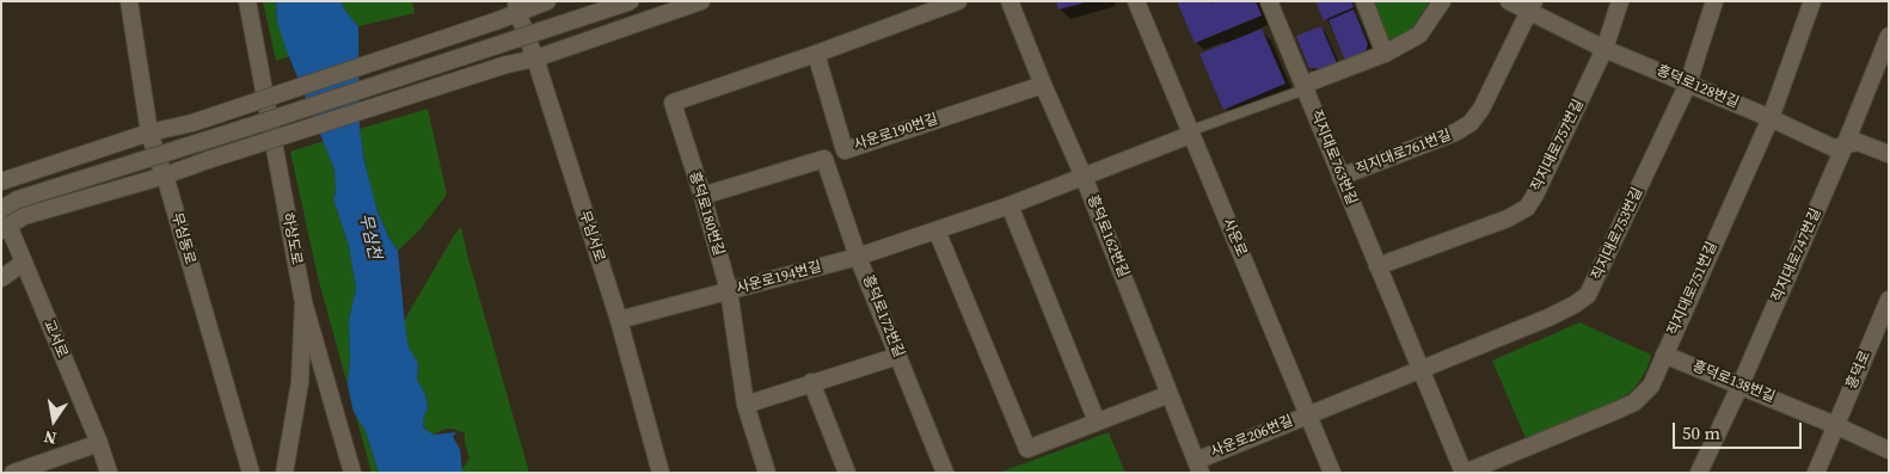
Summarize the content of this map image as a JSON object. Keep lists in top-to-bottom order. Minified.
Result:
{"streets":{"street":["흥덕로128번길","사운로190번길","직지대로757번길","직지대로761번길","직지대로763번길","흥덕로180번길","직지대로753번길","무심서로","흥덕로162번길","사운로","무심동로","하상도로","직지대로747번길","사운로194번길","직지대로751번길","흥덕로172번길","교서로","흥덕로","흥덕로138번길","사운로206번길"]},"crossings":[["흥덕로128번길","직지대로757번길"],["흥덕로128번길","직지대로761번길"],["흥덕로128번길","직지대로753번길"],["흥덕로128번길","직지대로747번길"],["흥덕로128번길","직지대로751번길"],["사운로190번길","흥덕로180번길"],["사운로190번길","흥덕로162번길"],["직지대로757번길","직지대로763번길"],["직지대로761번길","직지대로763번길"],["흥덕로180번길","사운로194번길"],["흥덕로180번길","흥덕로172번길"],["직지대로753번길","사운로"],["직지대로753번길","사운로206번길"],["무심서로","사운로194번길"],["흥덕로162번길","사운로194번길"],["흥덕로162번길","사운로206번길"],["사운로","사운로194번길"],["사운로","사운로206번길"],["직지대로747번길","흥덕로138번길"],["사운로194번길","흥덕로172번길"],["직지대로751번길","흥덕로138번길"],["흥덕로","흥덕로138번길"]],"water":["무심천"],"scale_bar":"50 m","north":"bottom"}
